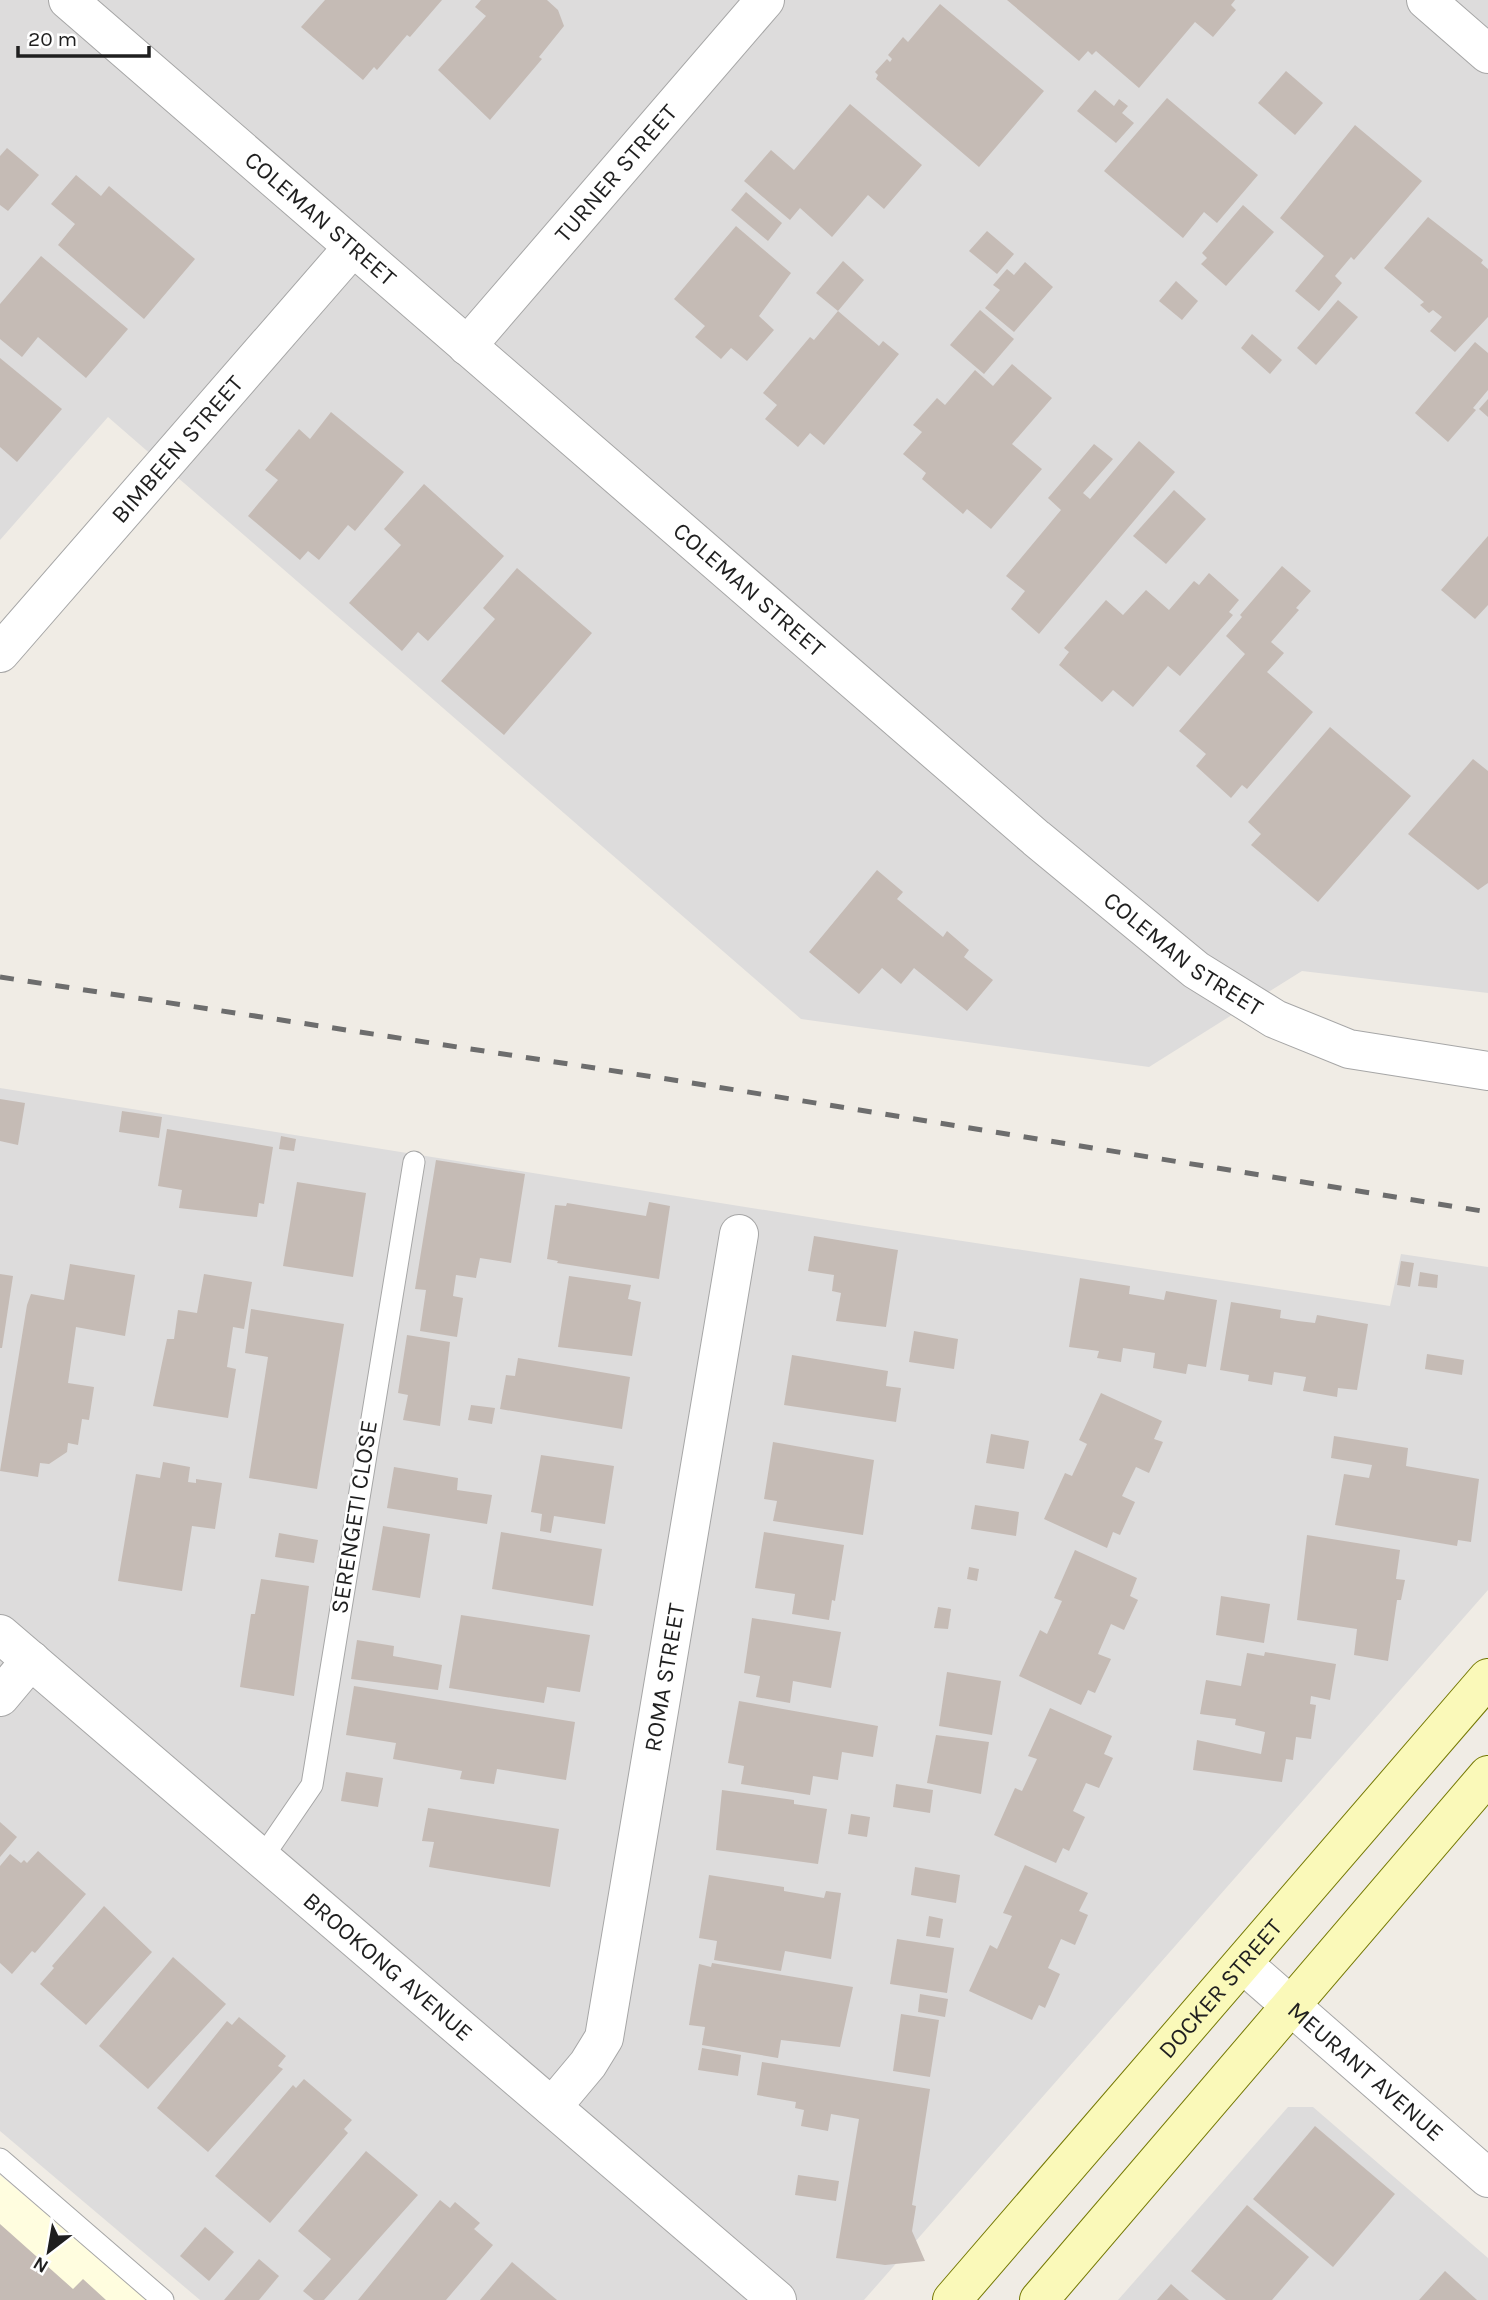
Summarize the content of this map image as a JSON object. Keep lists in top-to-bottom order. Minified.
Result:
{"streets":{"main road":["DOCKER STREET"],"street":["TURNER STREET","COLEMAN STREET","BIMBEEN STREET","ROMA STREET","BROOKONG AVENUE","MEURANT AVENUE"],"lane":["SERENGETI CLOSE"]},"crossings":[["TURNER STREET","COLEMAN STREET"],["COLEMAN STREET","BIMBEEN STREET"],["SERENGETI CLOSE","BROOKONG AVENUE"],["ROMA STREET","BROOKONG AVENUE"],["DOCKER STREET","MEURANT AVENUE"]],"scale_bar":"20 m","north":"bottom left"}
